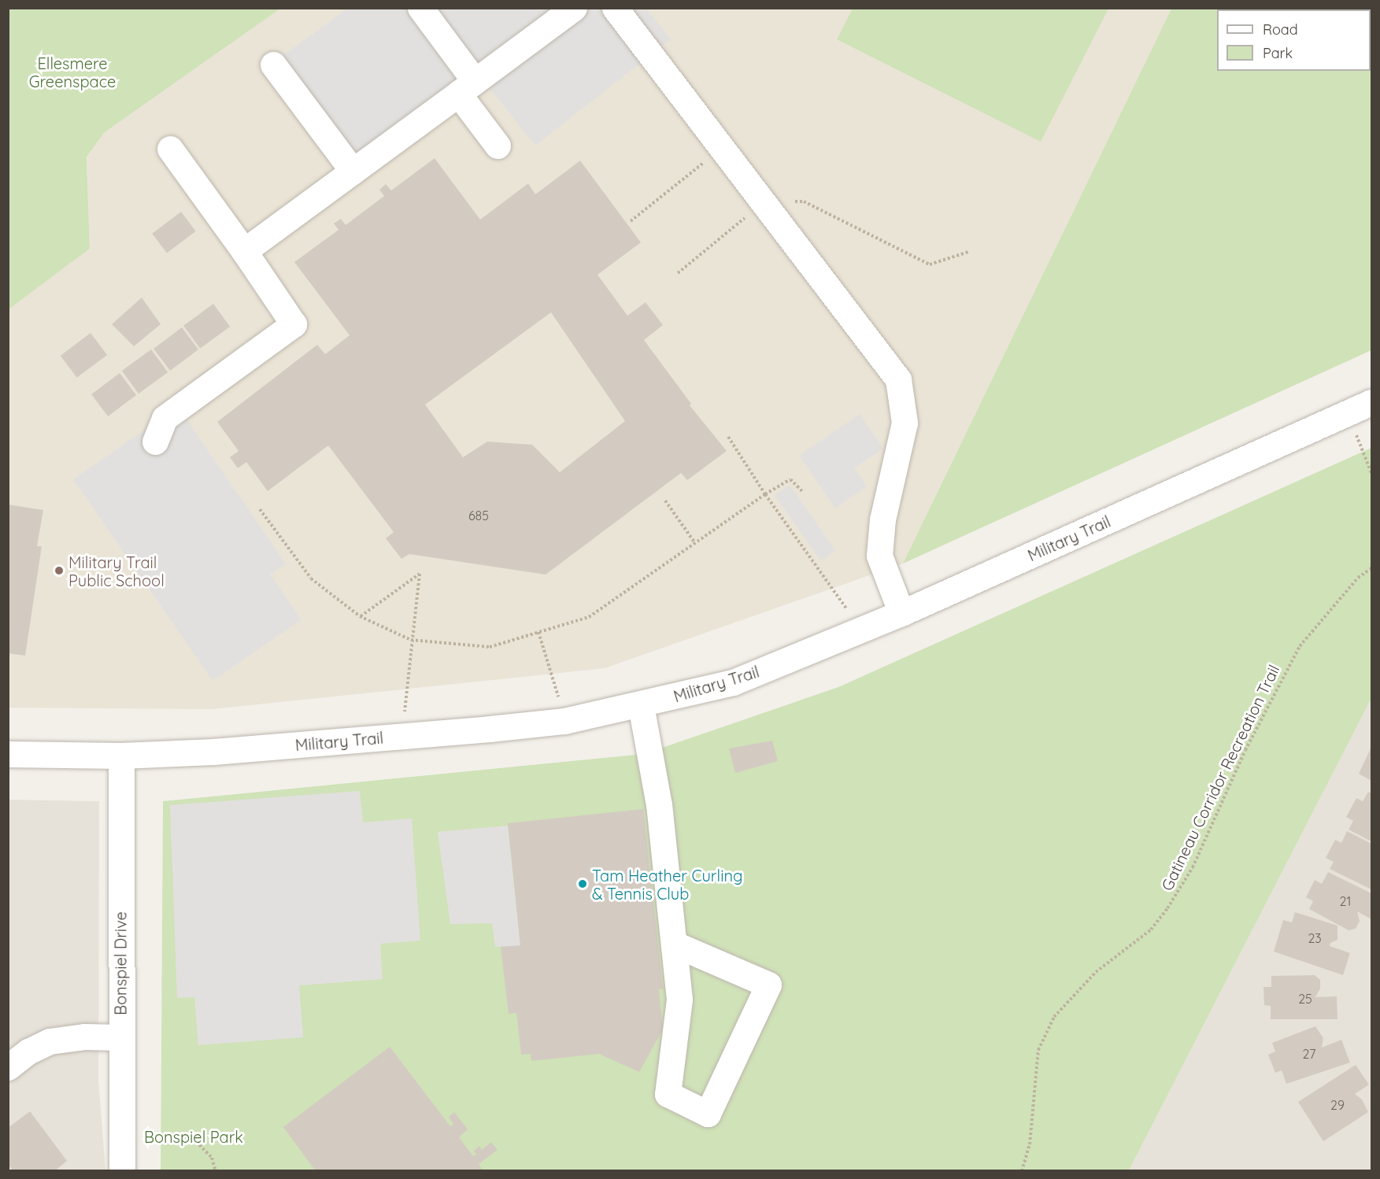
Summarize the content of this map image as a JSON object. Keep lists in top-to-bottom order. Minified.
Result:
{"streets":{"street":["Military Trail","Bonspiel Drive"],"path":["Gatineau Corridor Recreation Trail"]},"crossings":[["Military Trail","Bonspiel Drive"]],"parks":["Ellesmere Greenspace","Bonspiel Park"],"places":["Military Trail Public School","Tam Heather Curling & Tennis Club"],"house_numbers":["685","21","23","25","27","29"],"legend":["Road","Park"]}
